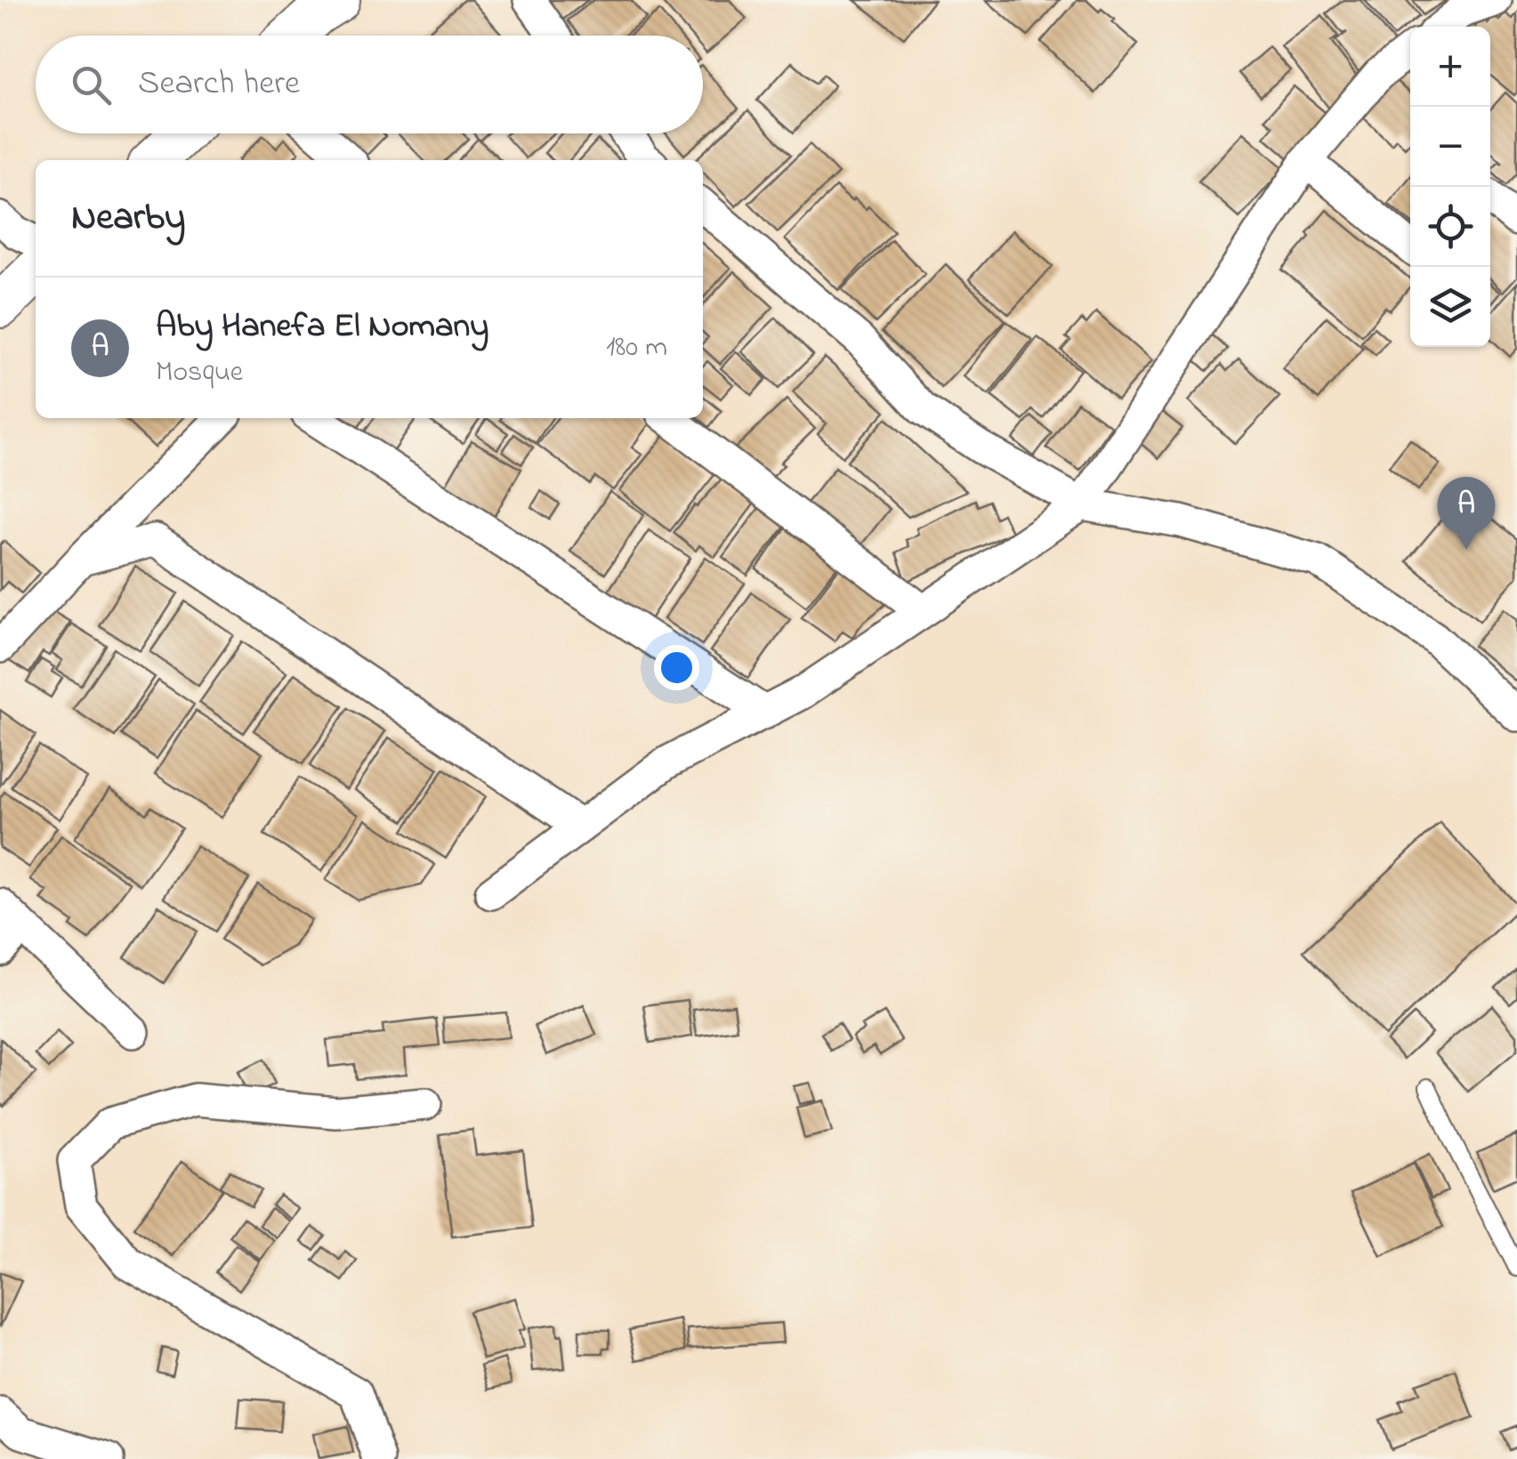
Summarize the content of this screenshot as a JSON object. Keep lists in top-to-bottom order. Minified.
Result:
{"page":{"map_buttons":["+","−"],"search":"Search here","heading":"Nearby","list":[{"mark":"A","name":"Aby Hanefa El Nomany","note":"Mosque","value":"180 m"}],"pins":"A"}}
